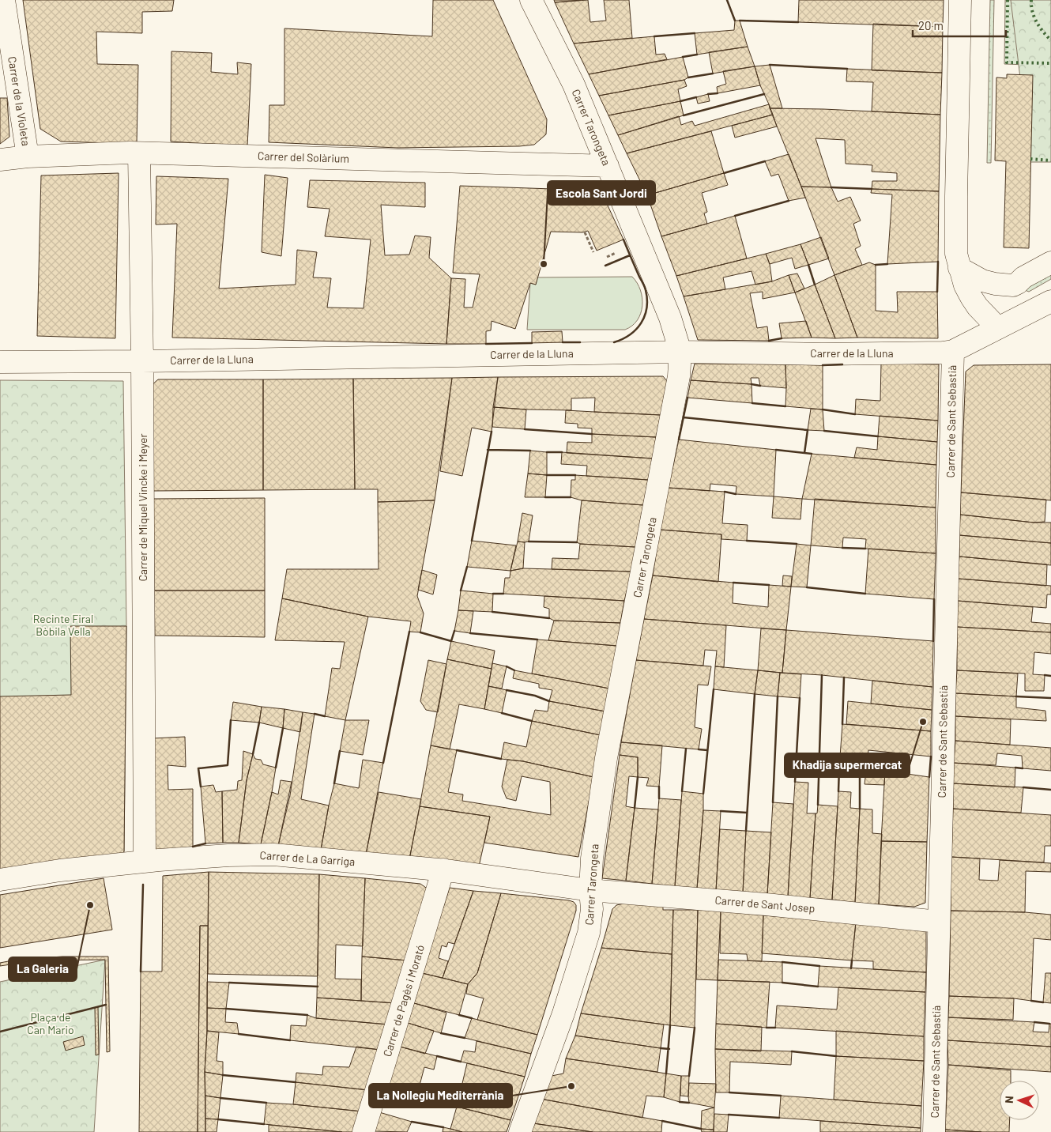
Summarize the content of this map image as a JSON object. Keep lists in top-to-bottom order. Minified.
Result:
{"streets":{"street":["Carrer de la Violeta","Carrer Tarongeta","Carrer del Solàrium","Carrer de la Lluna","Carrer de Sant Sebastià","Carrer de Miquel Vincke i Meyer","Carrer de La Garriga","Carrer de Sant Josep","Carrer de Pagès i Morató"]},"crossings":[["Carrer de la Violeta","Carrer del Solàrium"],["Carrer Tarongeta","Carrer del Solàrium"],["Carrer Tarongeta","Carrer de la Lluna"],["Carrer Tarongeta","Carrer de La Garriga"],["Carrer Tarongeta","Carrer de Sant Josep"],["Carrer del Solàrium","Carrer de Miquel Vincke i Meyer"],["Carrer de la Lluna","Carrer de Sant Sebastià"],["Carrer de la Lluna","Carrer de Miquel Vincke i Meyer"],["Carrer de Sant Sebastià","Carrer de Sant Josep"],["Carrer de Miquel Vincke i Meyer","Carrer de La Garriga"],["Carrer de La Garriga","Carrer de Sant Josep"],["Carrer de La Garriga","Carrer de Pagès i Morató"]],"parks":["Recinte Firal Bòbila Vella","Plaça de Can Mario"],"places":["Escola Sant Jordi","Khadija supermercat","La Galeria","La Nollegiu Mediterrània"],"scale_bar":"20 m","north":"left"}
